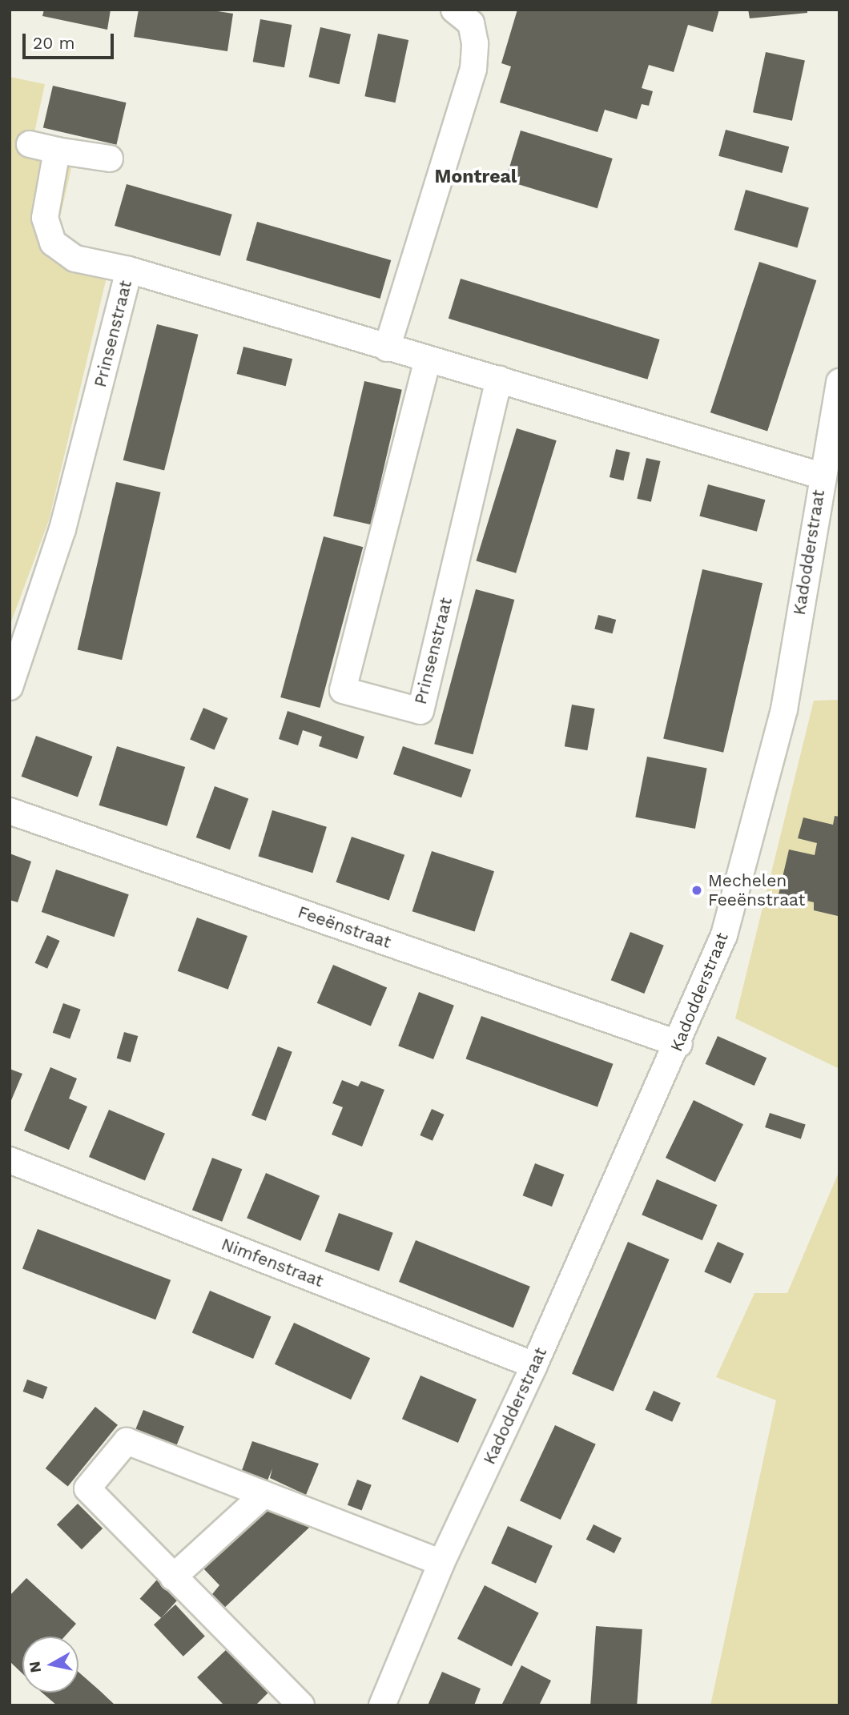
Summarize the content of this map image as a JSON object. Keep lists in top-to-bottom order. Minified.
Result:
{"streets":{"street":["Prinsenstraat","Kadodderstraat","Feeënstraat","Nimfenstraat"]},"crossings":[["Prinsenstraat","Kadodderstraat"],["Kadodderstraat","Feeënstraat"],["Kadodderstraat","Nimfenstraat"]],"districts":["Montreal"],"places":["Mechelen Feeënstraat"],"scale_bar":"20 m","north":"left"}
